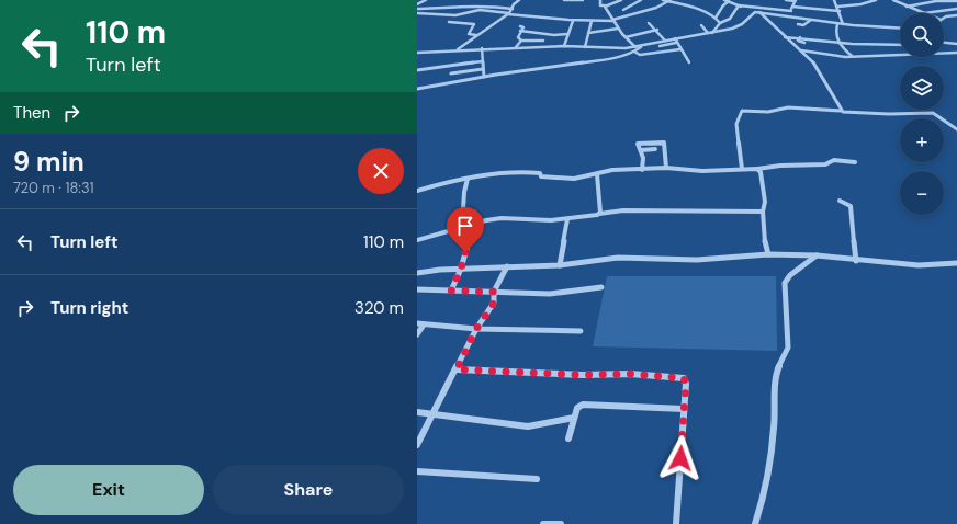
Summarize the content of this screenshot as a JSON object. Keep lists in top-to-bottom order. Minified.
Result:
{"page":{"turn":["110 m","Turn left"],"map_buttons":["+","−"],"then":"Then","heading":["9 min","720 m · 18:31"],"list":[{"name":"Turn left","value":"110 m"},{"name":"Turn right","value":"320 m"}],"buttons":["Exit","Share"]}}
